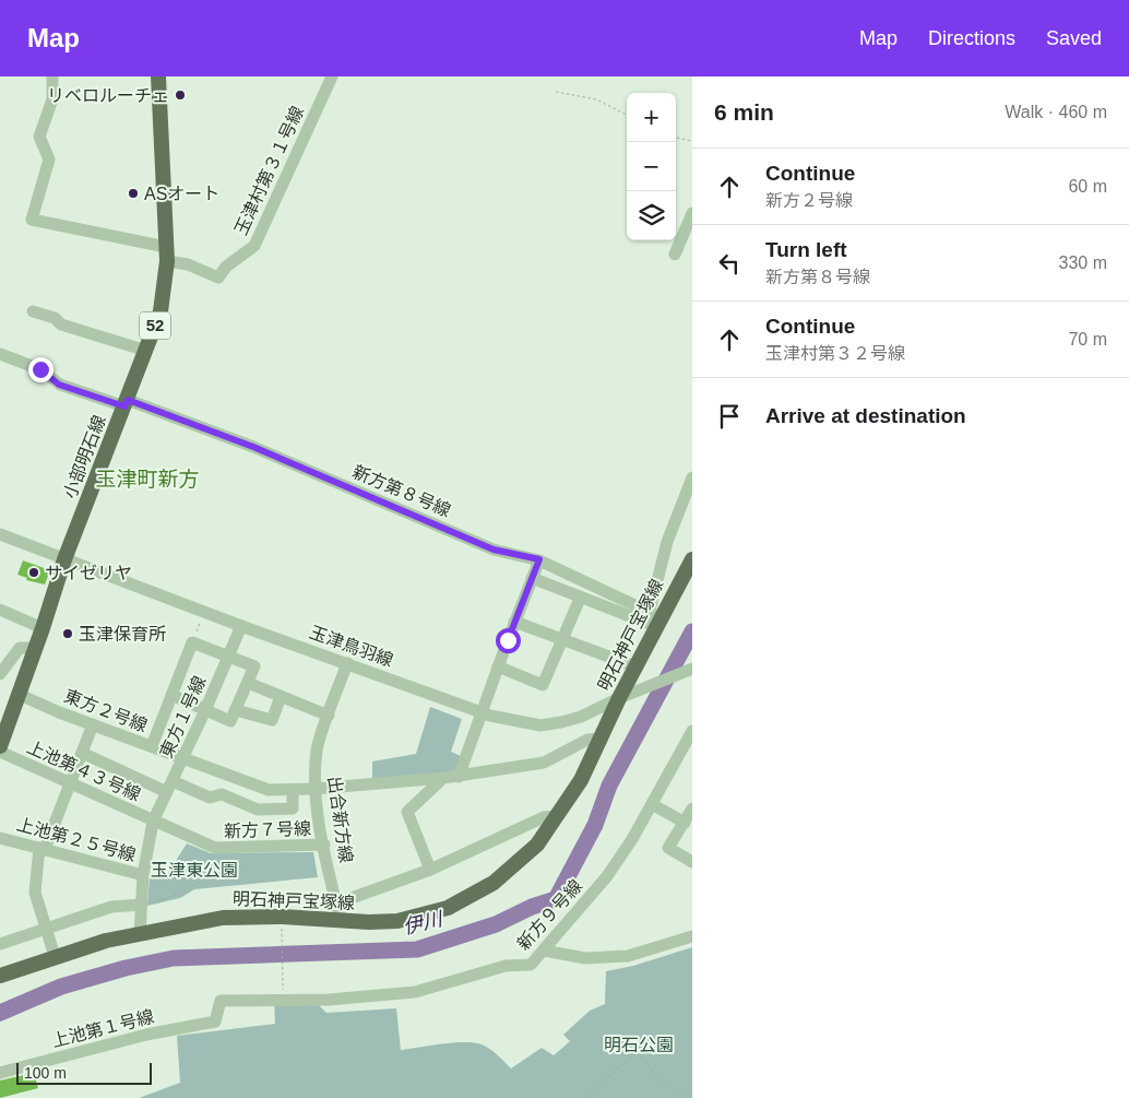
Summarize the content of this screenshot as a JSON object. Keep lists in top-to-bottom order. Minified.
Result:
{"streets":{"main road":["52","小部明石線","明石神戸宝塚線"],"street":["玉津村第３１号線","新方第８号線","玉津鳥羽線","東方２号線","東方１号線","上池第４３号線","出合新方線","新方７号線","上池第２５号線","新方９号線","上池第１号線"]},"crossings":[["玉津村第３１号線","小部明石線"],["小部明石線","新方第８号線"],["小部明石線","玉津鳥羽線"],["小部明石線","東方２号線"],["新方第８号線","明石神戸宝塚線"],["明石神戸宝塚線","玉津鳥羽線"],["明石神戸宝塚線","東方２号線"],["明石神戸宝塚線","東方１号線"],["明石神戸宝塚線","出合新方線"],["玉津鳥羽線","東方１号線"],["玉津鳥羽線","出合新方線"],["東方２号線","東方１号線"],["東方２号線","出合新方線"],["東方１号線","上池第４３号線"],["東方１号線","新方７号線"],["東方１号線","上池第２５号線"],["上池第４３号線","新方７号線"],["出合新方線","新方７号線"],["新方９号線","上池第１号線"]],"districts":["玉津町新方"],"water":["伊川"],"parks":["玉津東公園","明石公園"],"places":["リベロルーチェ","ASオート","サイゼリヤ","玉津保育所"],"scale_bar":"100 m","page":{"header":"Map","nav":["Map","Directions","Saved"],"heading":["6 min","Walk · 460 m"],"map_buttons":["+","−"],"list":[["Continue","新方２号線","60 m"],["Turn left","新方第８号線","330 m"],["Continue","玉津村第３２号線","70 m"],"Arrive at destination"],"scale":"100 m"}}
